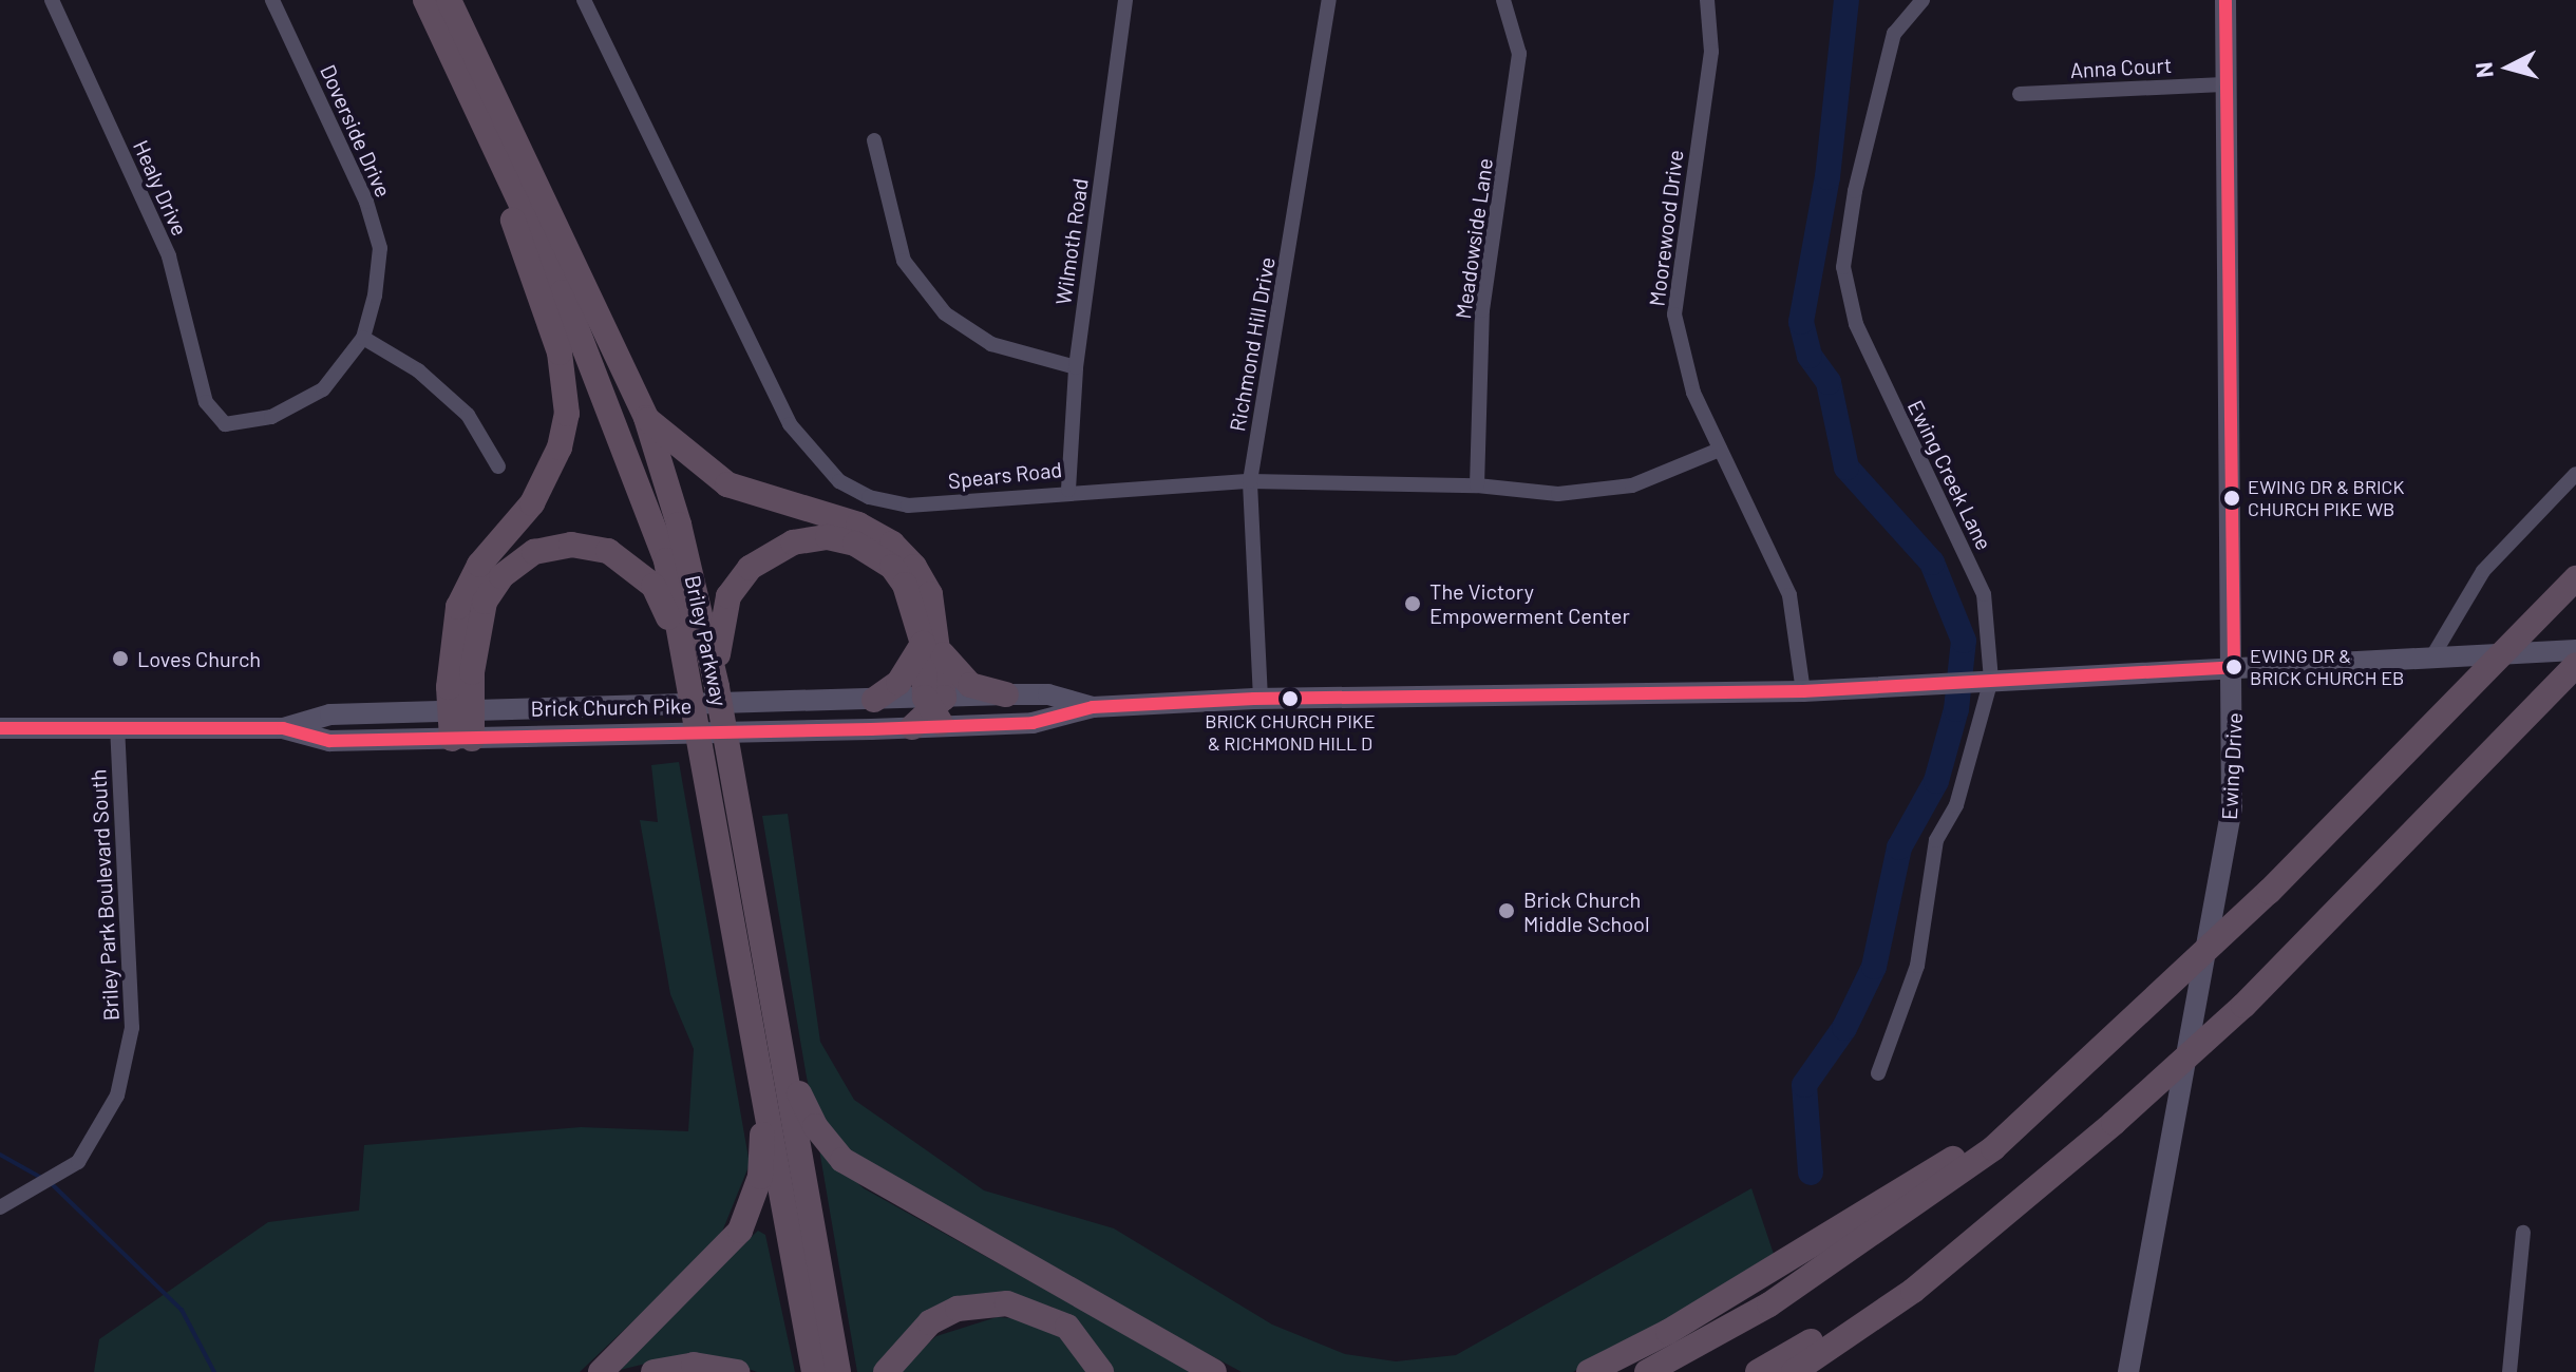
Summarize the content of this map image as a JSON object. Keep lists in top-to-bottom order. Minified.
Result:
{"streets":{"highway":["Briley Parkway"],"main road":["Brick Church Pike","Ewing Drive"],"street":["Anna Court","Doverside Drive","Healy Drive","Moorewood Drive","Meadowside Lane","Wilmoth Road","Richmond Hill Drive","Spears Road","Ewing Creek Lane","Briley Park Boulevard South"]},"crossings":[["Anna Court","Ewing Drive"],["Doverside Drive","Healy Drive"],["Moorewood Drive","Spears Road"],["Moorewood Drive","Brick Church Pike"],["Meadowside Lane","Spears Road"],["Wilmoth Road","Spears Road"],["Richmond Hill Drive","Spears Road"],["Richmond Hill Drive","Brick Church Pike"],["Ewing Creek Lane","Brick Church Pike"],["Brick Church Pike","Ewing Drive"],["Brick Church Pike","Briley Park Boulevard South"]],"places":["EWING DR & BRICK CHURCH PIKE WB","The Victory Empowerment Center","Loves Church","EWING DR & BRICK CHURCH EB","BRICK CHURCH PIKE & RICHMOND HILL D","Brick Church Middle School"],"north":"left"}
